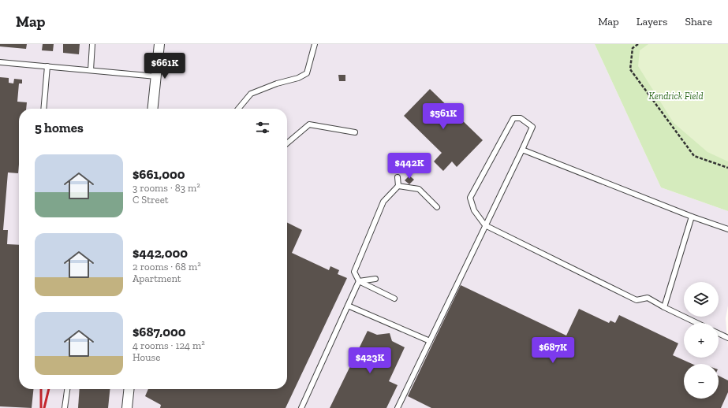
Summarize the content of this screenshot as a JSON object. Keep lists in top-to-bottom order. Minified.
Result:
{"parks":["Kendrick Field"],"page":{"header":"Map","nav":["Map","Layers","Share"],"price":["$661K","$561K","$442K","$687K","$423K"],"heading":"5 homes","list":[{"name":"$661,000","note":"3 rooms · 83 m² · C Street"},{"name":"$442,000","note":"2 rooms · 68 m² · Apartment"},{"name":"$687,000","note":"4 rooms · 124 m² · House"}],"map_buttons":["+","−"]}}
